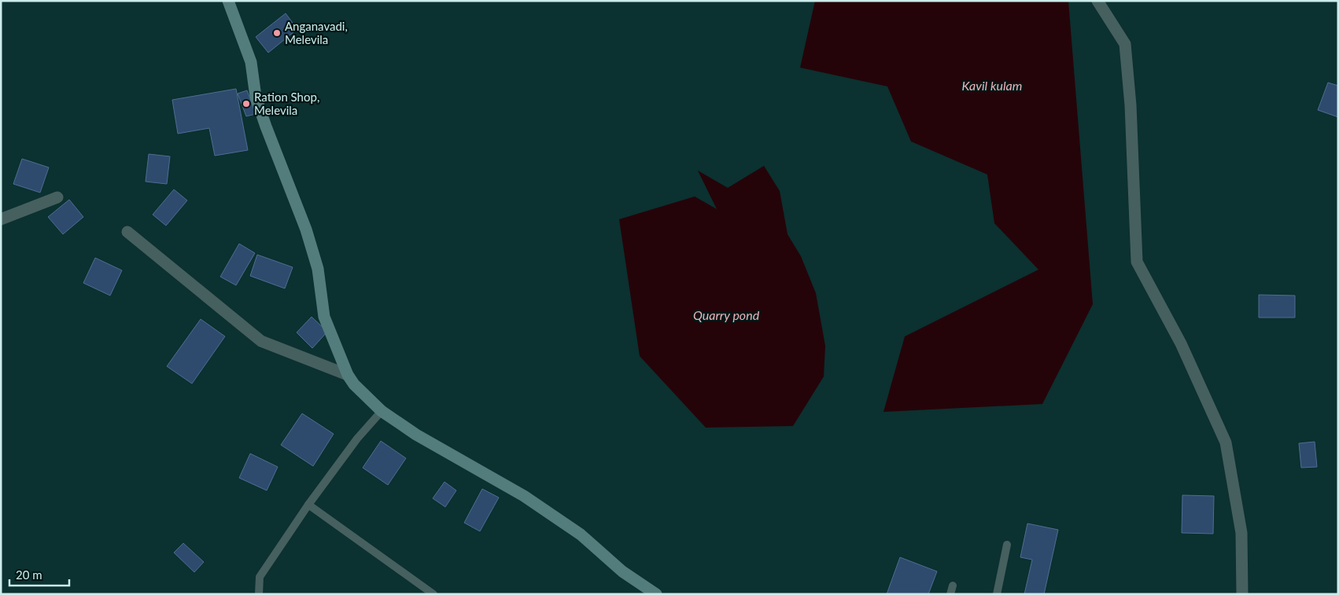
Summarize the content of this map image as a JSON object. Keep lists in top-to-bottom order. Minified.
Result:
{"water":["Kavil kulam","Quarry pond"],"places":["Anganavadi, Melevila","Ration Shop, Melevila"],"scale_bar":"20 m"}
